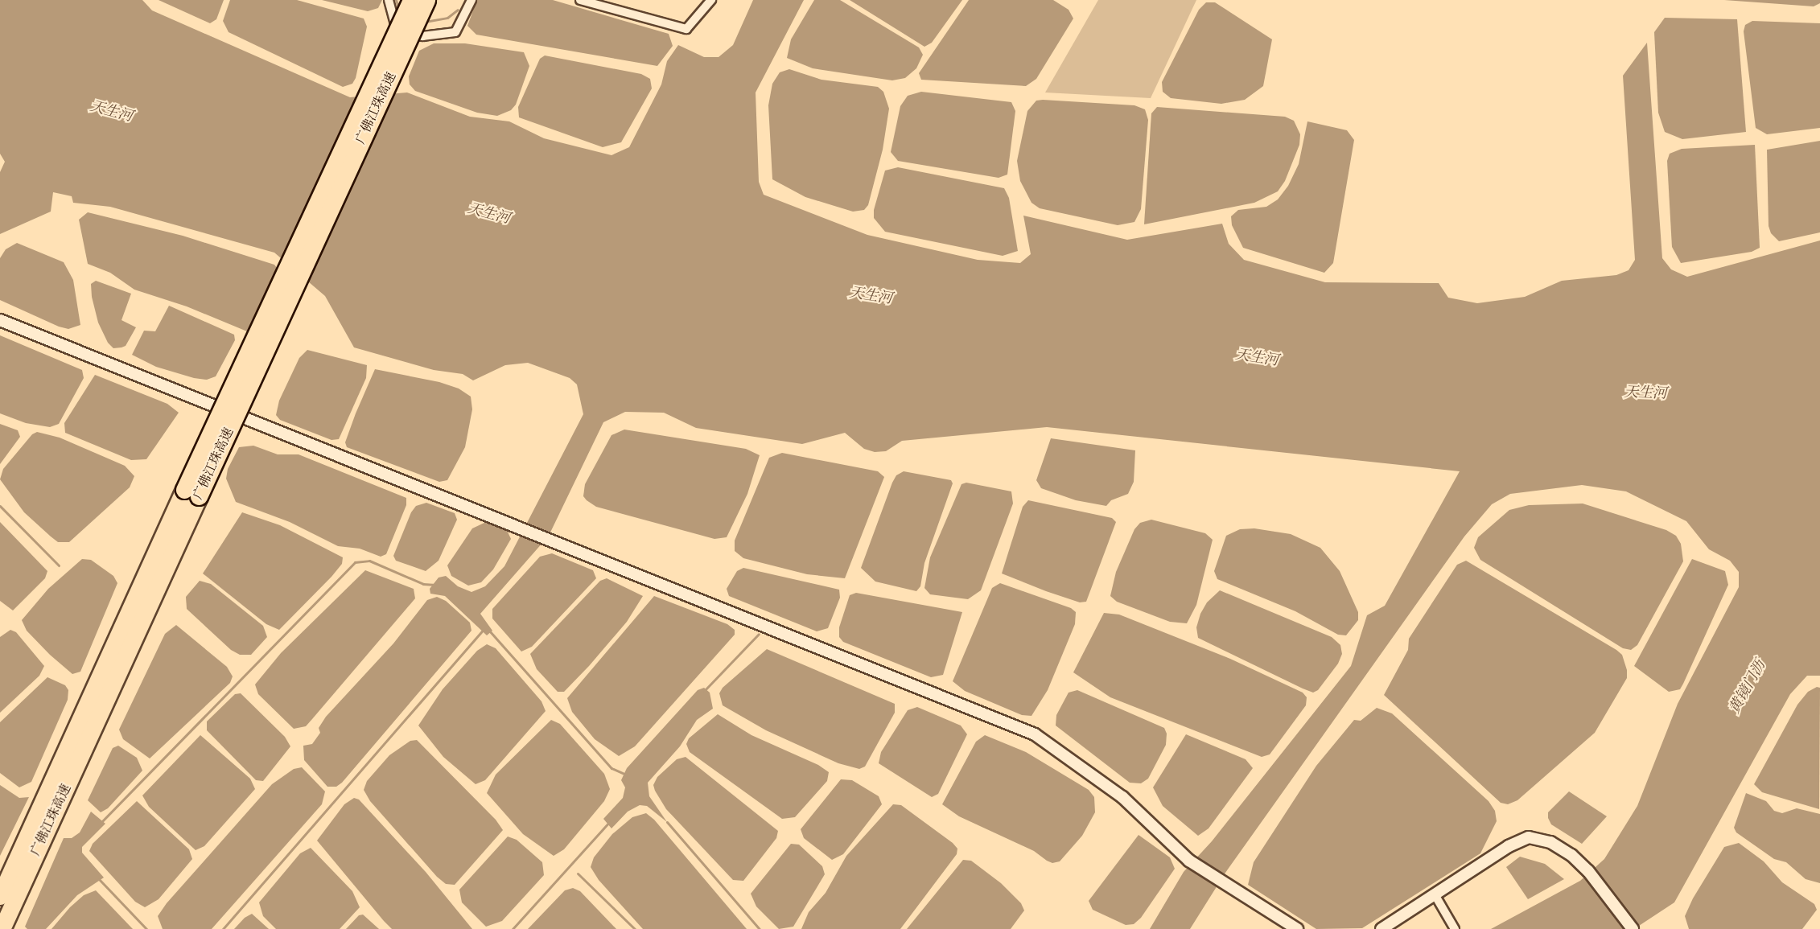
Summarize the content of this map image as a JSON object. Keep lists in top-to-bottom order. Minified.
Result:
{"streets":{"highway":["广佛江珠高速"]},"water":["天生河","黄镜门沥"]}
